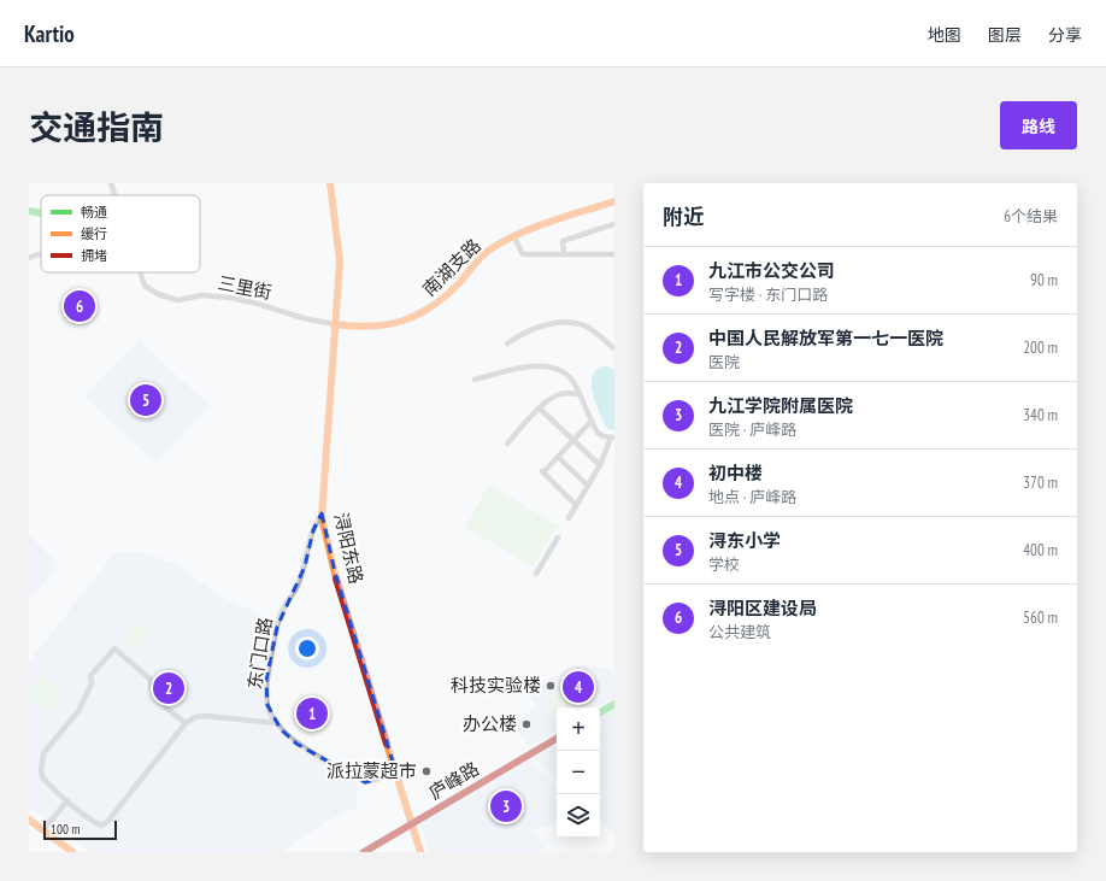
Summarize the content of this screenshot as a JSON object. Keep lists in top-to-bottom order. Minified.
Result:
{"streets":{"main road":["南湖支路","浔阳东路","庐峰路"],"street":["三里街","东门口路"]},"crossings":[["南湖支路","三里街"],["南湖支路","浔阳东路"],["三里街","浔阳东路"],["浔阳东路","东门口路"],["浔阳东路","庐峰路"]],"places":["科技实验楼","办公楼","派拉蒙超市"],"legend":["畅通","缓行","拥堵"],"scale_bar":"100 m","page":{"header":"Kartio","nav":["地图","图层","分享"],"title":"交通指南","buttons":"路线","heading":["附近","6个结果"],"list":[{"mark":"1","name":"九江市公交公司","note":"写字楼 · 东门口路","value":"90 m"},{"mark":"2","name":"中国人民解放军第一七一医院","note":"医院","value":"200 m"},{"mark":"3","name":"九江学院附属医院","note":"医院 · 庐峰路","value":"340 m"},{"mark":"4","name":"初中楼","note":"地点 · 庐峰路","value":"370 m"},{"mark":"5","name":"浔东小学","note":"学校","value":"400 m"},{"mark":"6","name":"浔阳区建设局","note":"公共建筑","value":"560 m"}],"pins":["6","5","4","2","1","3"],"map_buttons":["+","−"],"scale":"100 m"}}
